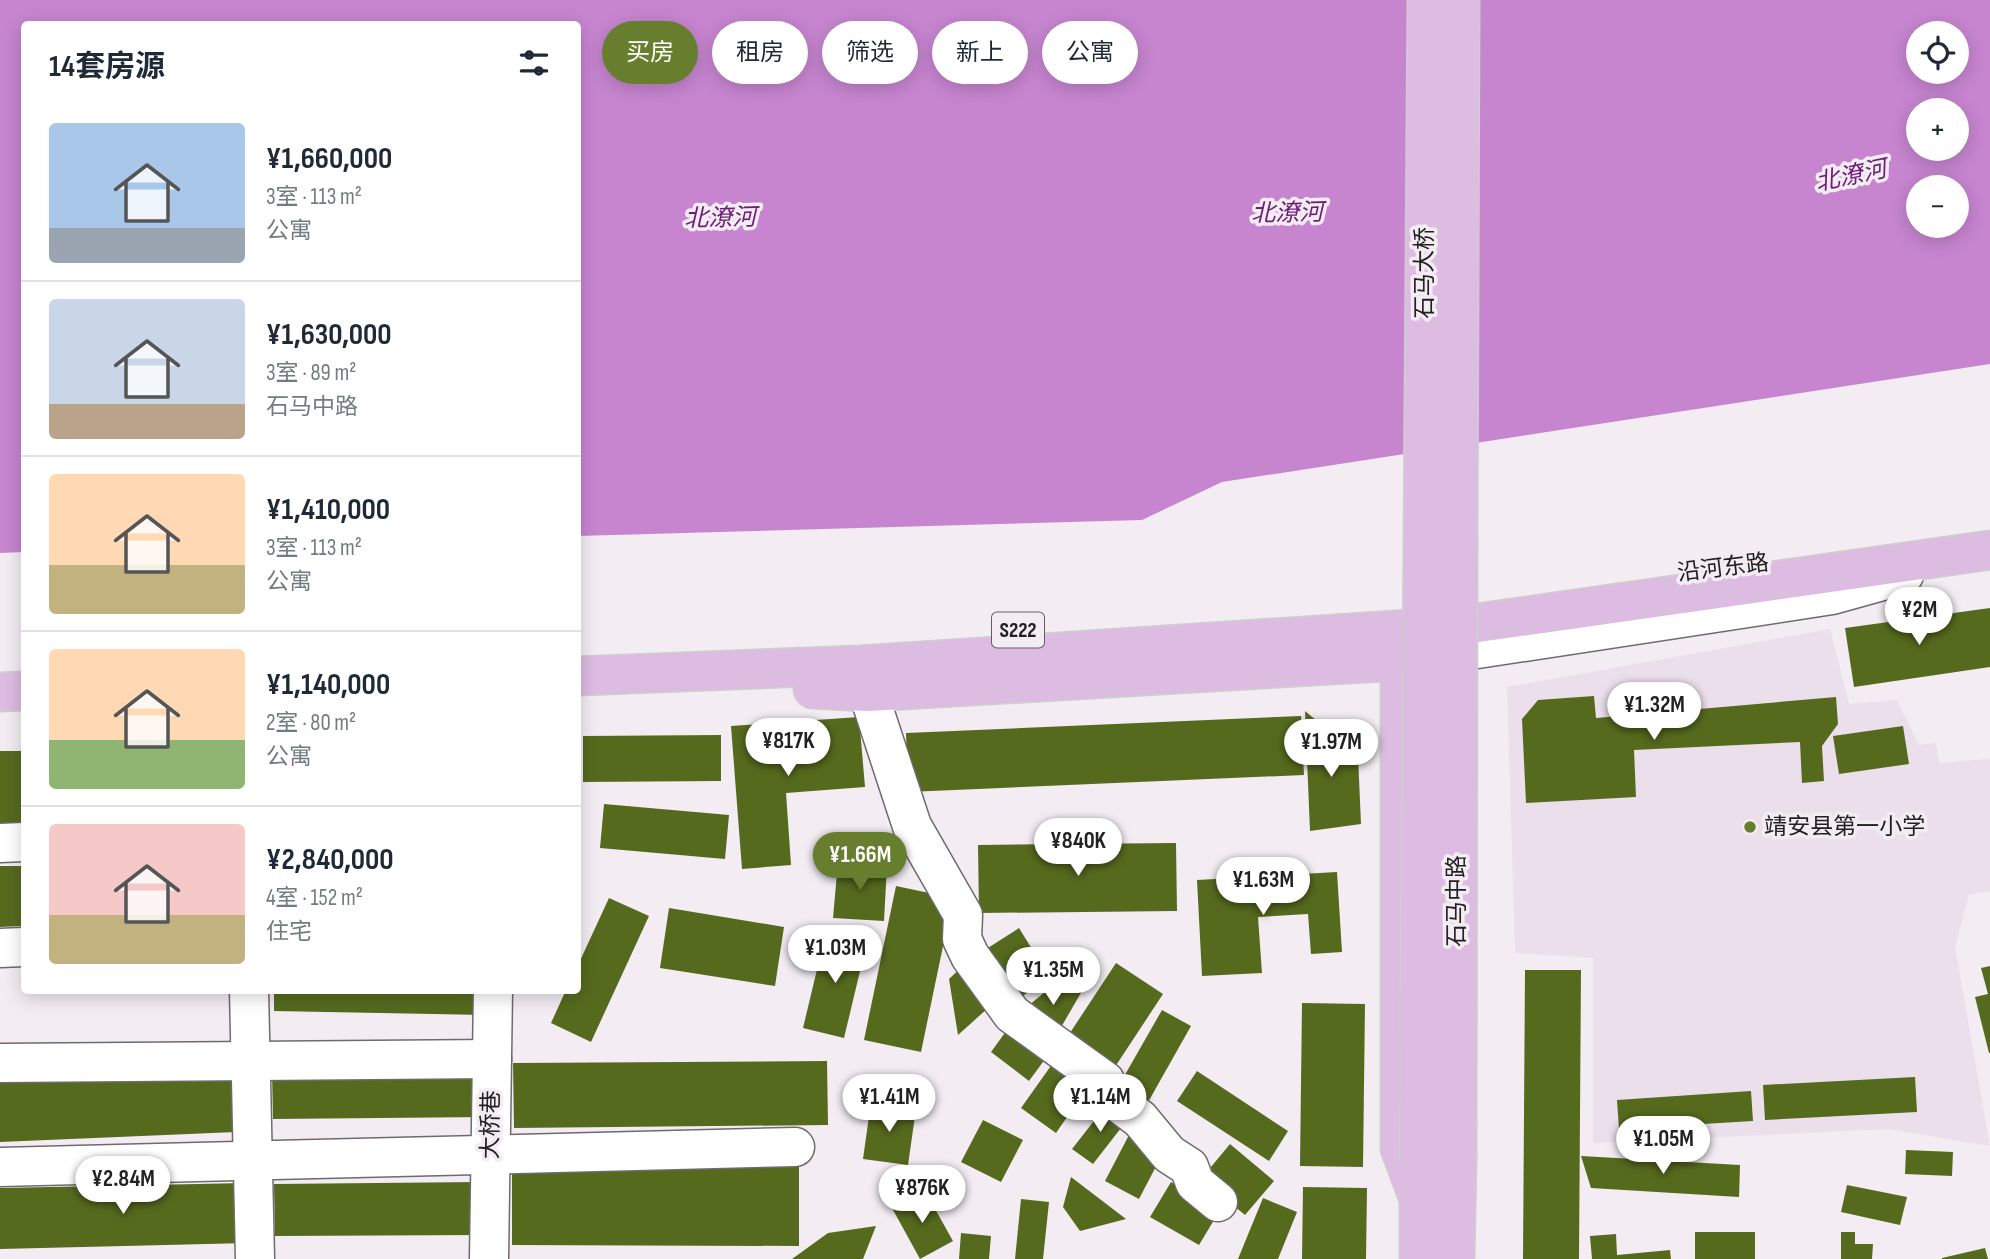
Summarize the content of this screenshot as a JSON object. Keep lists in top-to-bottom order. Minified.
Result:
{"streets":{"main road":["石马大桥","S222","石马中路"],"street":["大桥巷"]},"crossings":[["石马大桥","石马中路"],["S222","石马中路"]],"water":["北潦河"],"places":["靖安县第一小学"],"page":{"map_buttons":["+","−"],"chip":["买房","租房","筛选","新上","公寓"],"heading":"14套房源","list":[{"name":"¥1,660,000","note":"3室 · 113 m² · 公寓"},{"name":"¥1,630,000","note":"3室 · 89 m² · 石马中路"},{"name":"¥1,410,000","note":"3室 · 113 m² · 公寓"},{"name":"¥1,140,000","note":"2室 · 80 m² · 公寓"},{"name":"¥2,840,000","note":"4室 · 152 m² · 住宅"}],"price":["¥2M","¥1.32M","¥817K","¥1.97M","¥840K","¥1.66M","¥1.63M","¥1.03M","¥1.35M","¥1.41M","¥1.14M","¥1.05M","¥2.84M","¥876K"]}}
